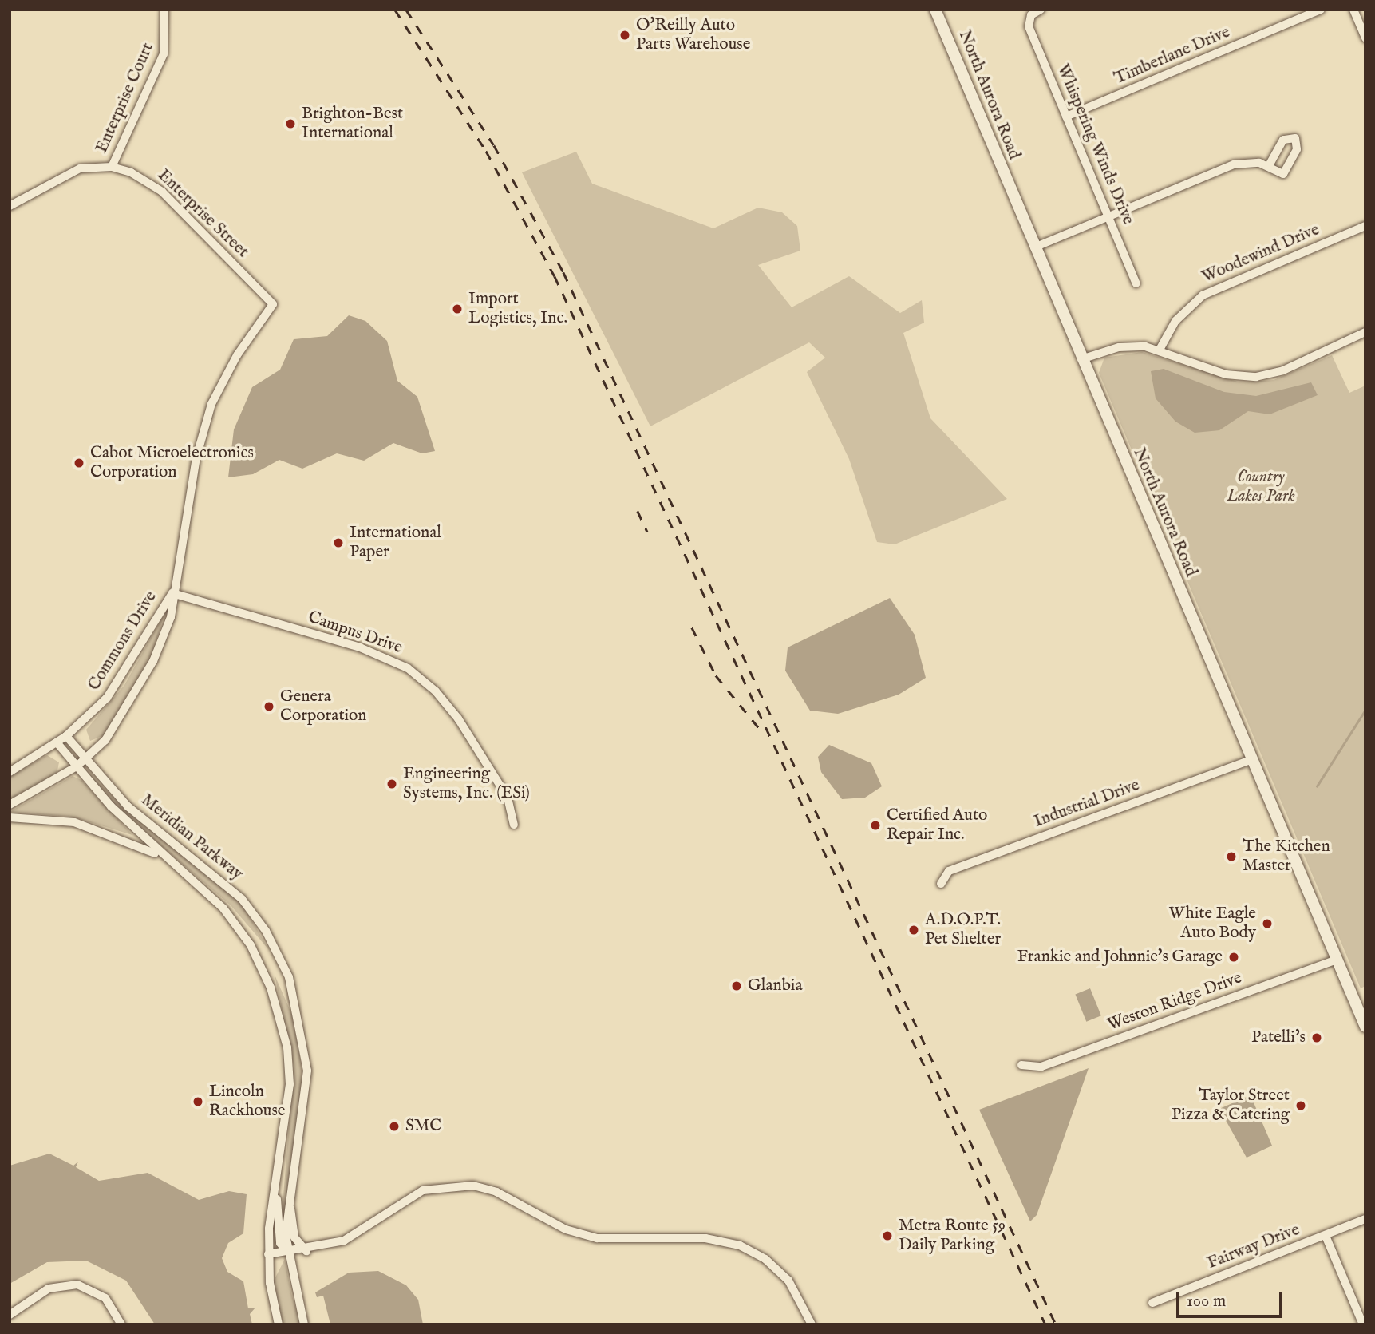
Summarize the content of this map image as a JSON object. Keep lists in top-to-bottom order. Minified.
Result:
{"streets":{"main road":["North Aurora Road"],"street":["Timberlane Drive","Enterprise Court","Whispering Winds Drive","Enterprise Street","Woodewind Drive","Campus Drive","Commons Drive","Industrial Drive","Meridian Parkway","Weston Ridge Drive","Fairway Drive"]},"crossings":[["Timberlane Drive","Whispering Winds Drive"],["North Aurora Road","Industrial Drive"],["North Aurora Road","Weston Ridge Drive"],["Enterprise Court","Enterprise Street"],["Enterprise Street","Campus Drive"],["Enterprise Street","Commons Drive"],["Campus Drive","Commons Drive"],["Commons Drive","Meridian Parkway"]],"parks":["Country Lakes Park"],"places":["O'Reilly Auto Parts Warehouse","Brighton-Best International","Import Logistics, Inc.","Cabot Microelectronics Corporation","International Paper","Genera Corporation","Engineering Systems, Inc. (ESi)","Certified Auto Repair Inc.","The Kitchen Master","White Eagle Auto Body","A.D.O.P.T. Pet Shelter","Frankie and Johnnie's Garage","Glanbia","Patelli's","Lincoln Rackhouse","Taylor Street Pizza & Catering","SMC","Metra Route 59 Daily Parking"],"scale_bar":"100 m"}
